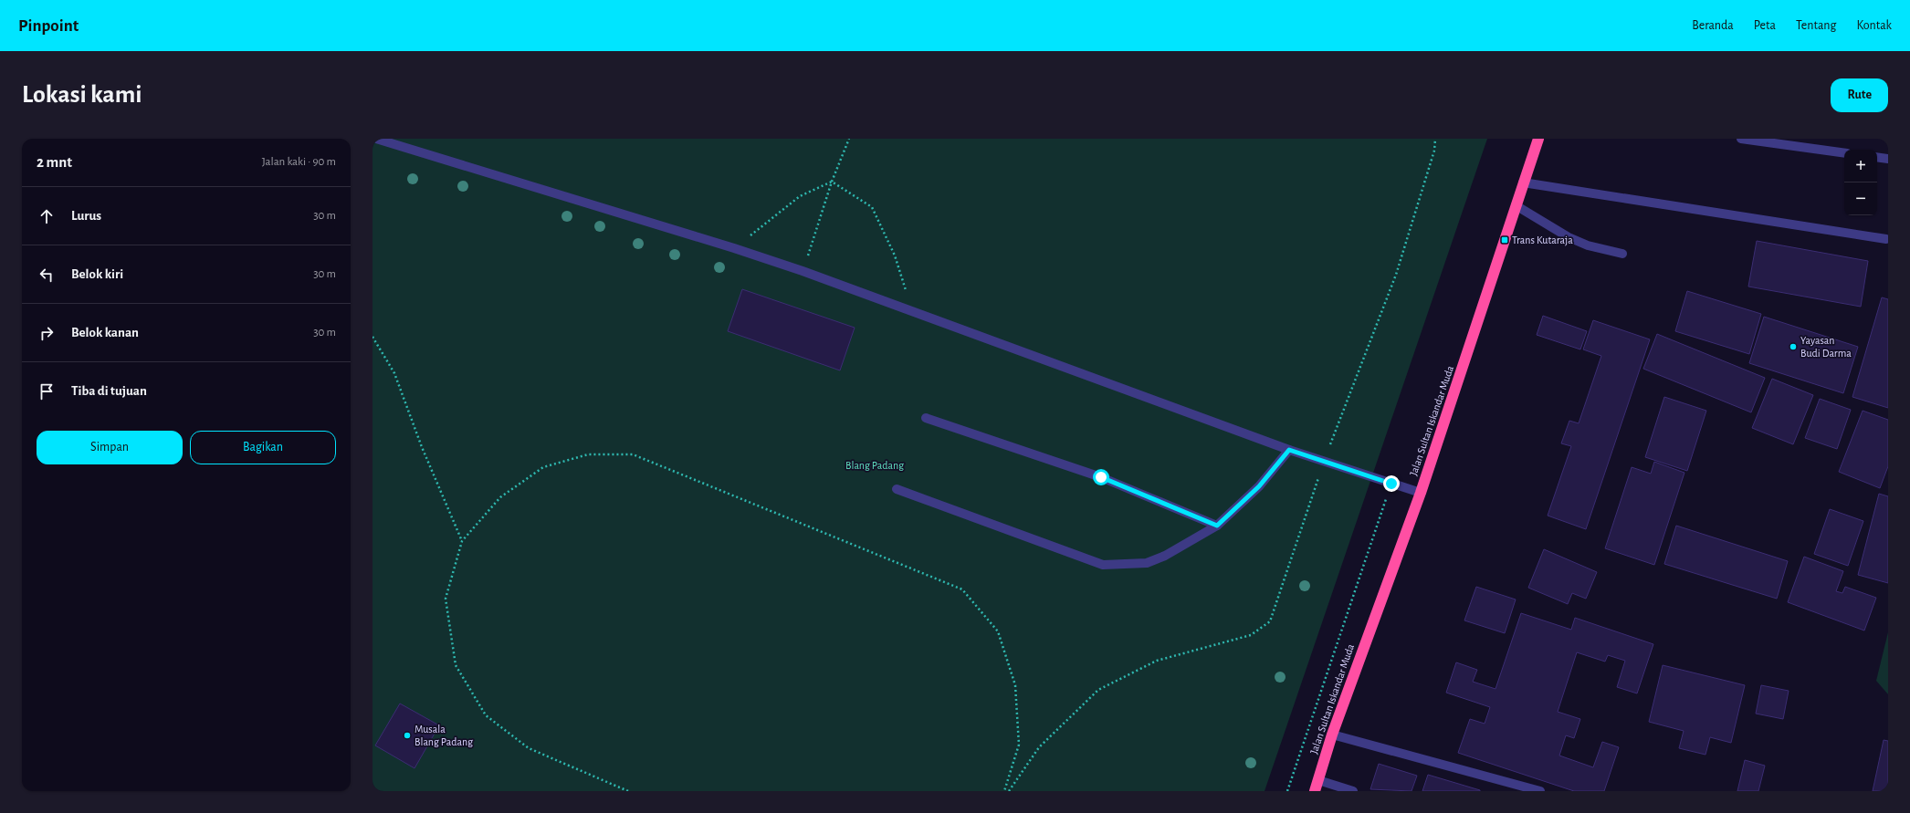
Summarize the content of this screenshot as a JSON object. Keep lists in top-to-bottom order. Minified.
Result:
{"streets":{"highway":["Jalan Sultan Iskandar Muda"]},"parks":["Blang Padang"],"places":{"transit":["Trans Kutaraja"],"other":["Yayasan Budi Darma","Musala Blang Padang"]},"page":{"header":"Pinpoint","nav":["Beranda","Peta","Tentang","Kontak"],"buttons":["Rute",["Simpan","Bagikan"]],"title":"Lokasi kami","heading":["2 mnt","Jalan kaki · 90 m"],"map_buttons":["+","−"],"list":[["Lurus","30 m"],["Belok kiri","30 m"],["Belok kanan","30 m"],"Tiba di tujuan"]}}
